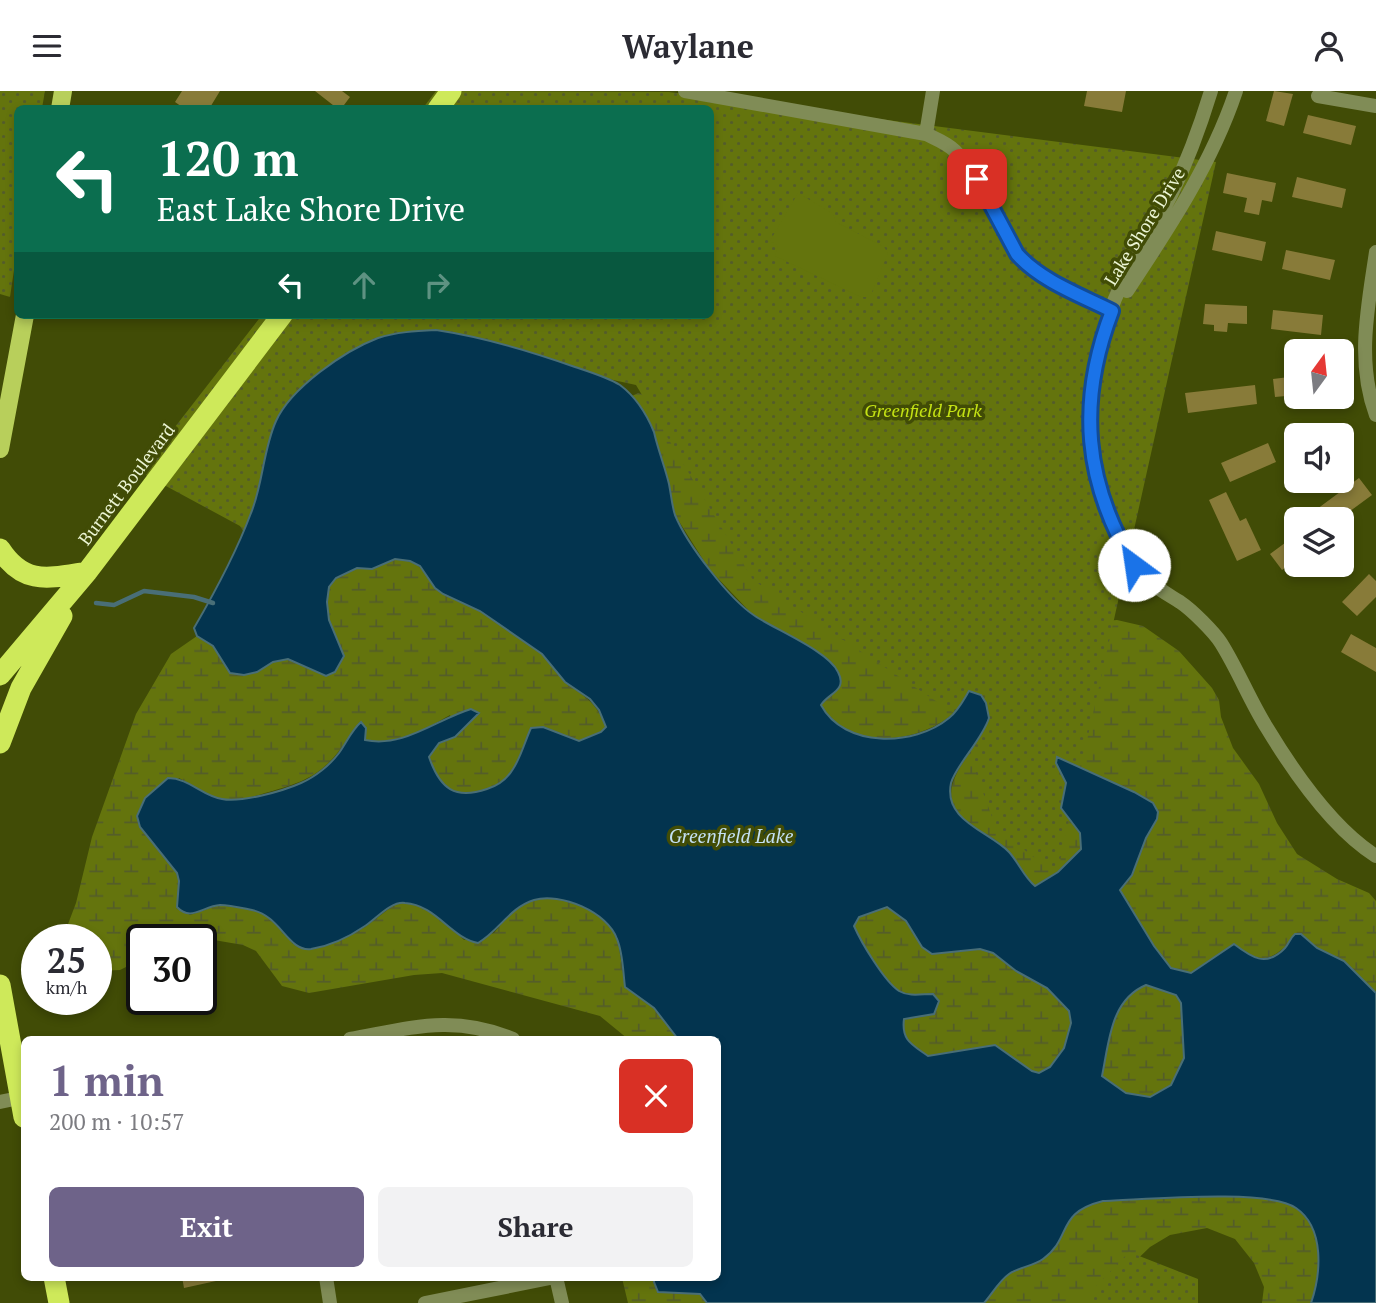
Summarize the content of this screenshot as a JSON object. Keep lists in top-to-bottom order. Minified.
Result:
{"streets":{"highway":["Burnett Boulevard"],"street":["Lake Shore Drive"]},"water":["Greenfield Lake"],"parks":["Greenfield Park"],"north":"top","page":{"header":"Waylane","turn":["120 m","East Lake Shore Drive"],"speed":"25 km/h","limit":"30","heading":["1 min","200 m · 10:57"],"buttons":["Exit","Share"]}}
